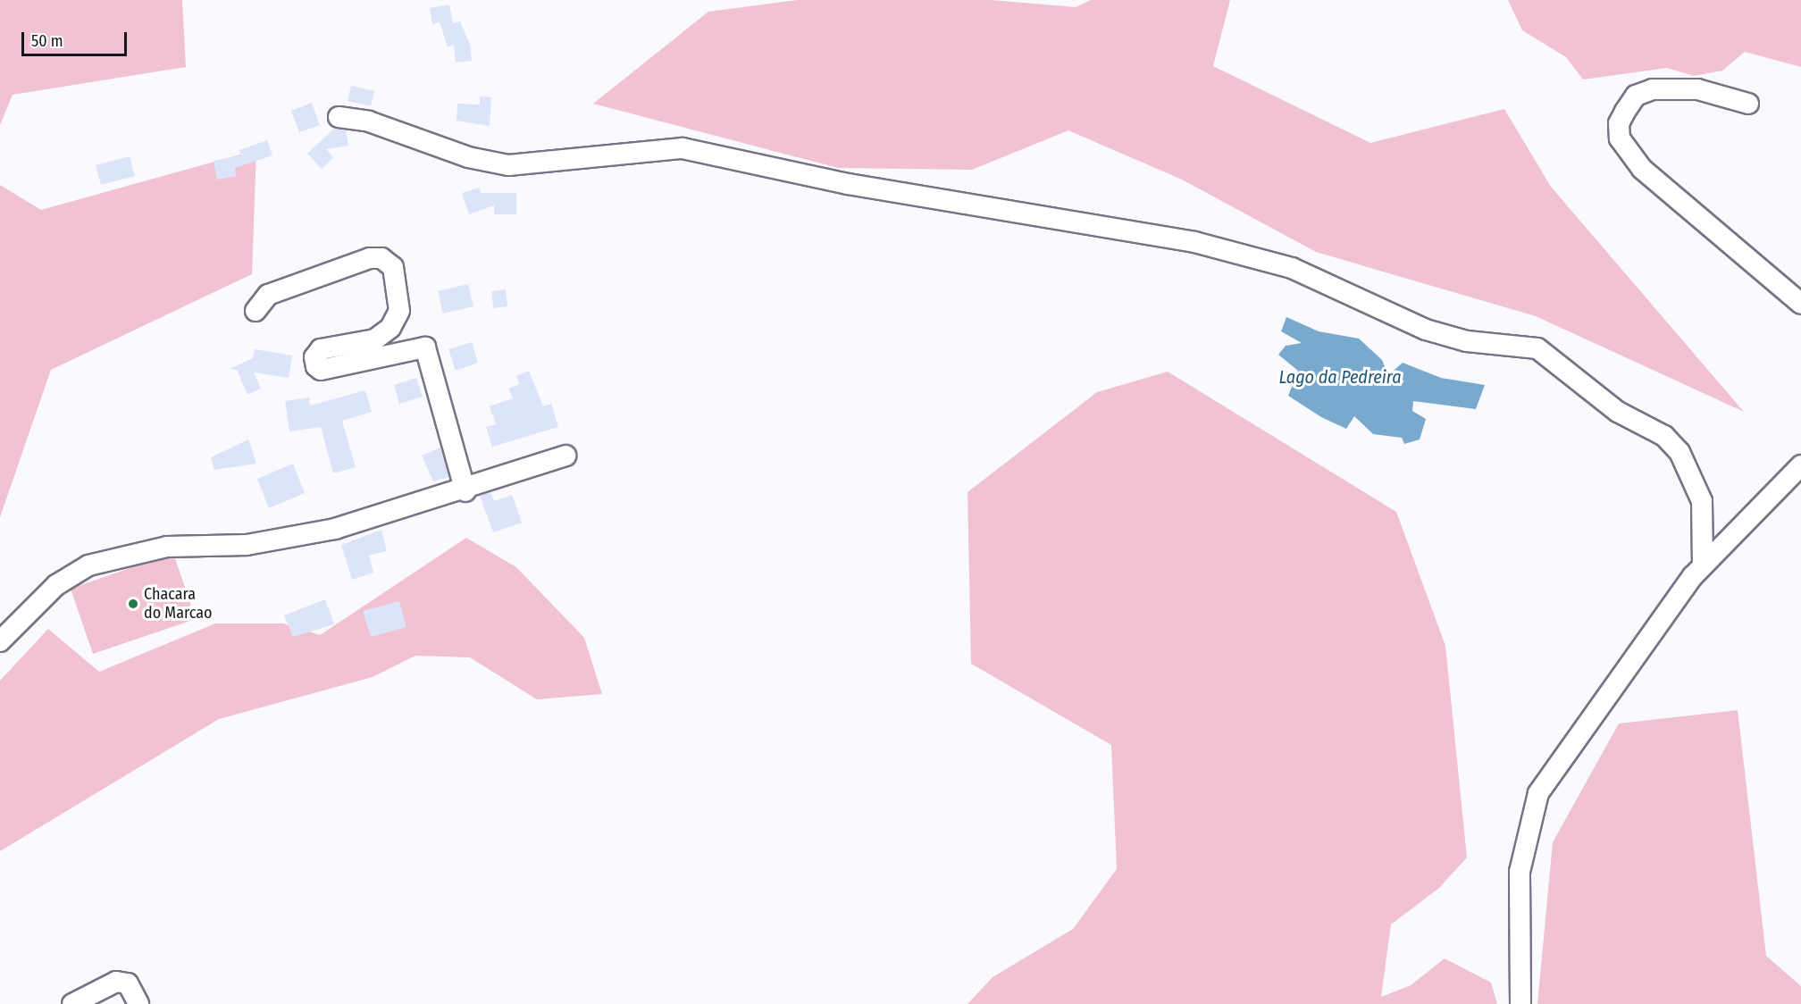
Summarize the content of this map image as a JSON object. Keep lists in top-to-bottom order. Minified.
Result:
{"water":["Lago da Pedreira"],"places":["Chacara do Marcao"],"scale_bar":"50 m"}
